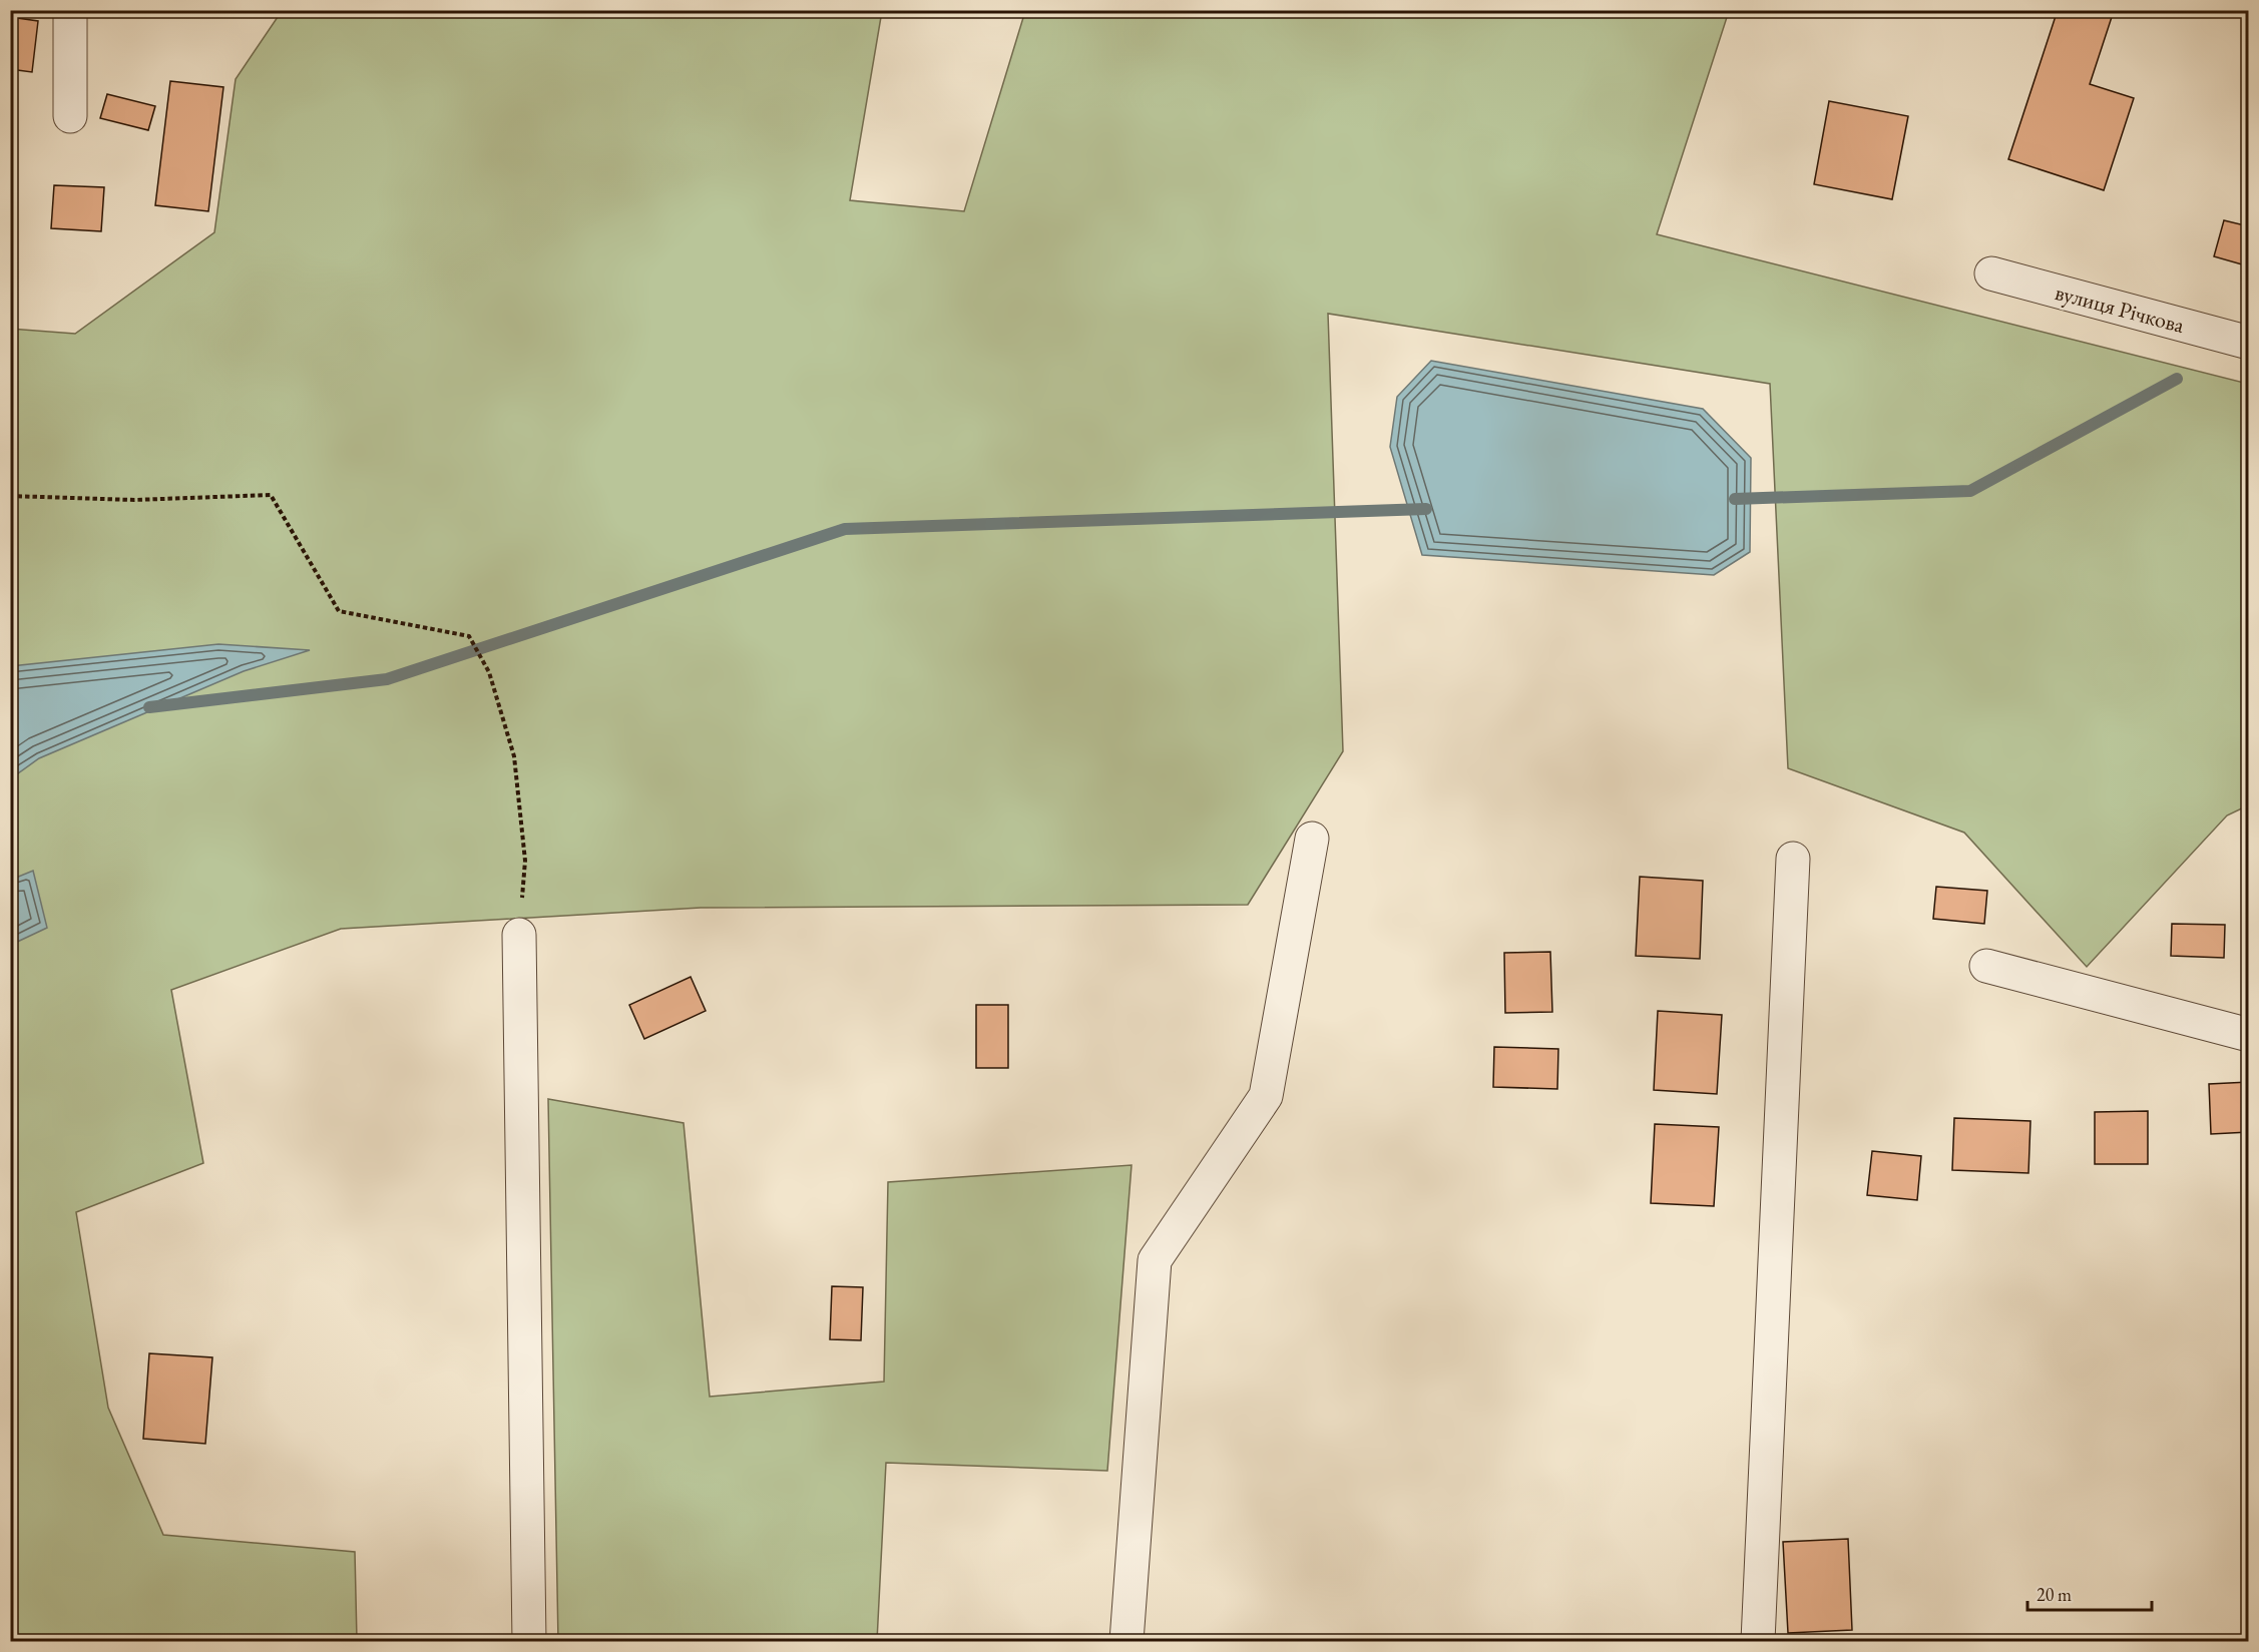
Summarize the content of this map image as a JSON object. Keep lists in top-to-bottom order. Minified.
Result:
{"streets":{"street":["вулиця Річкова"]},"scale_bar":"20 m"}
